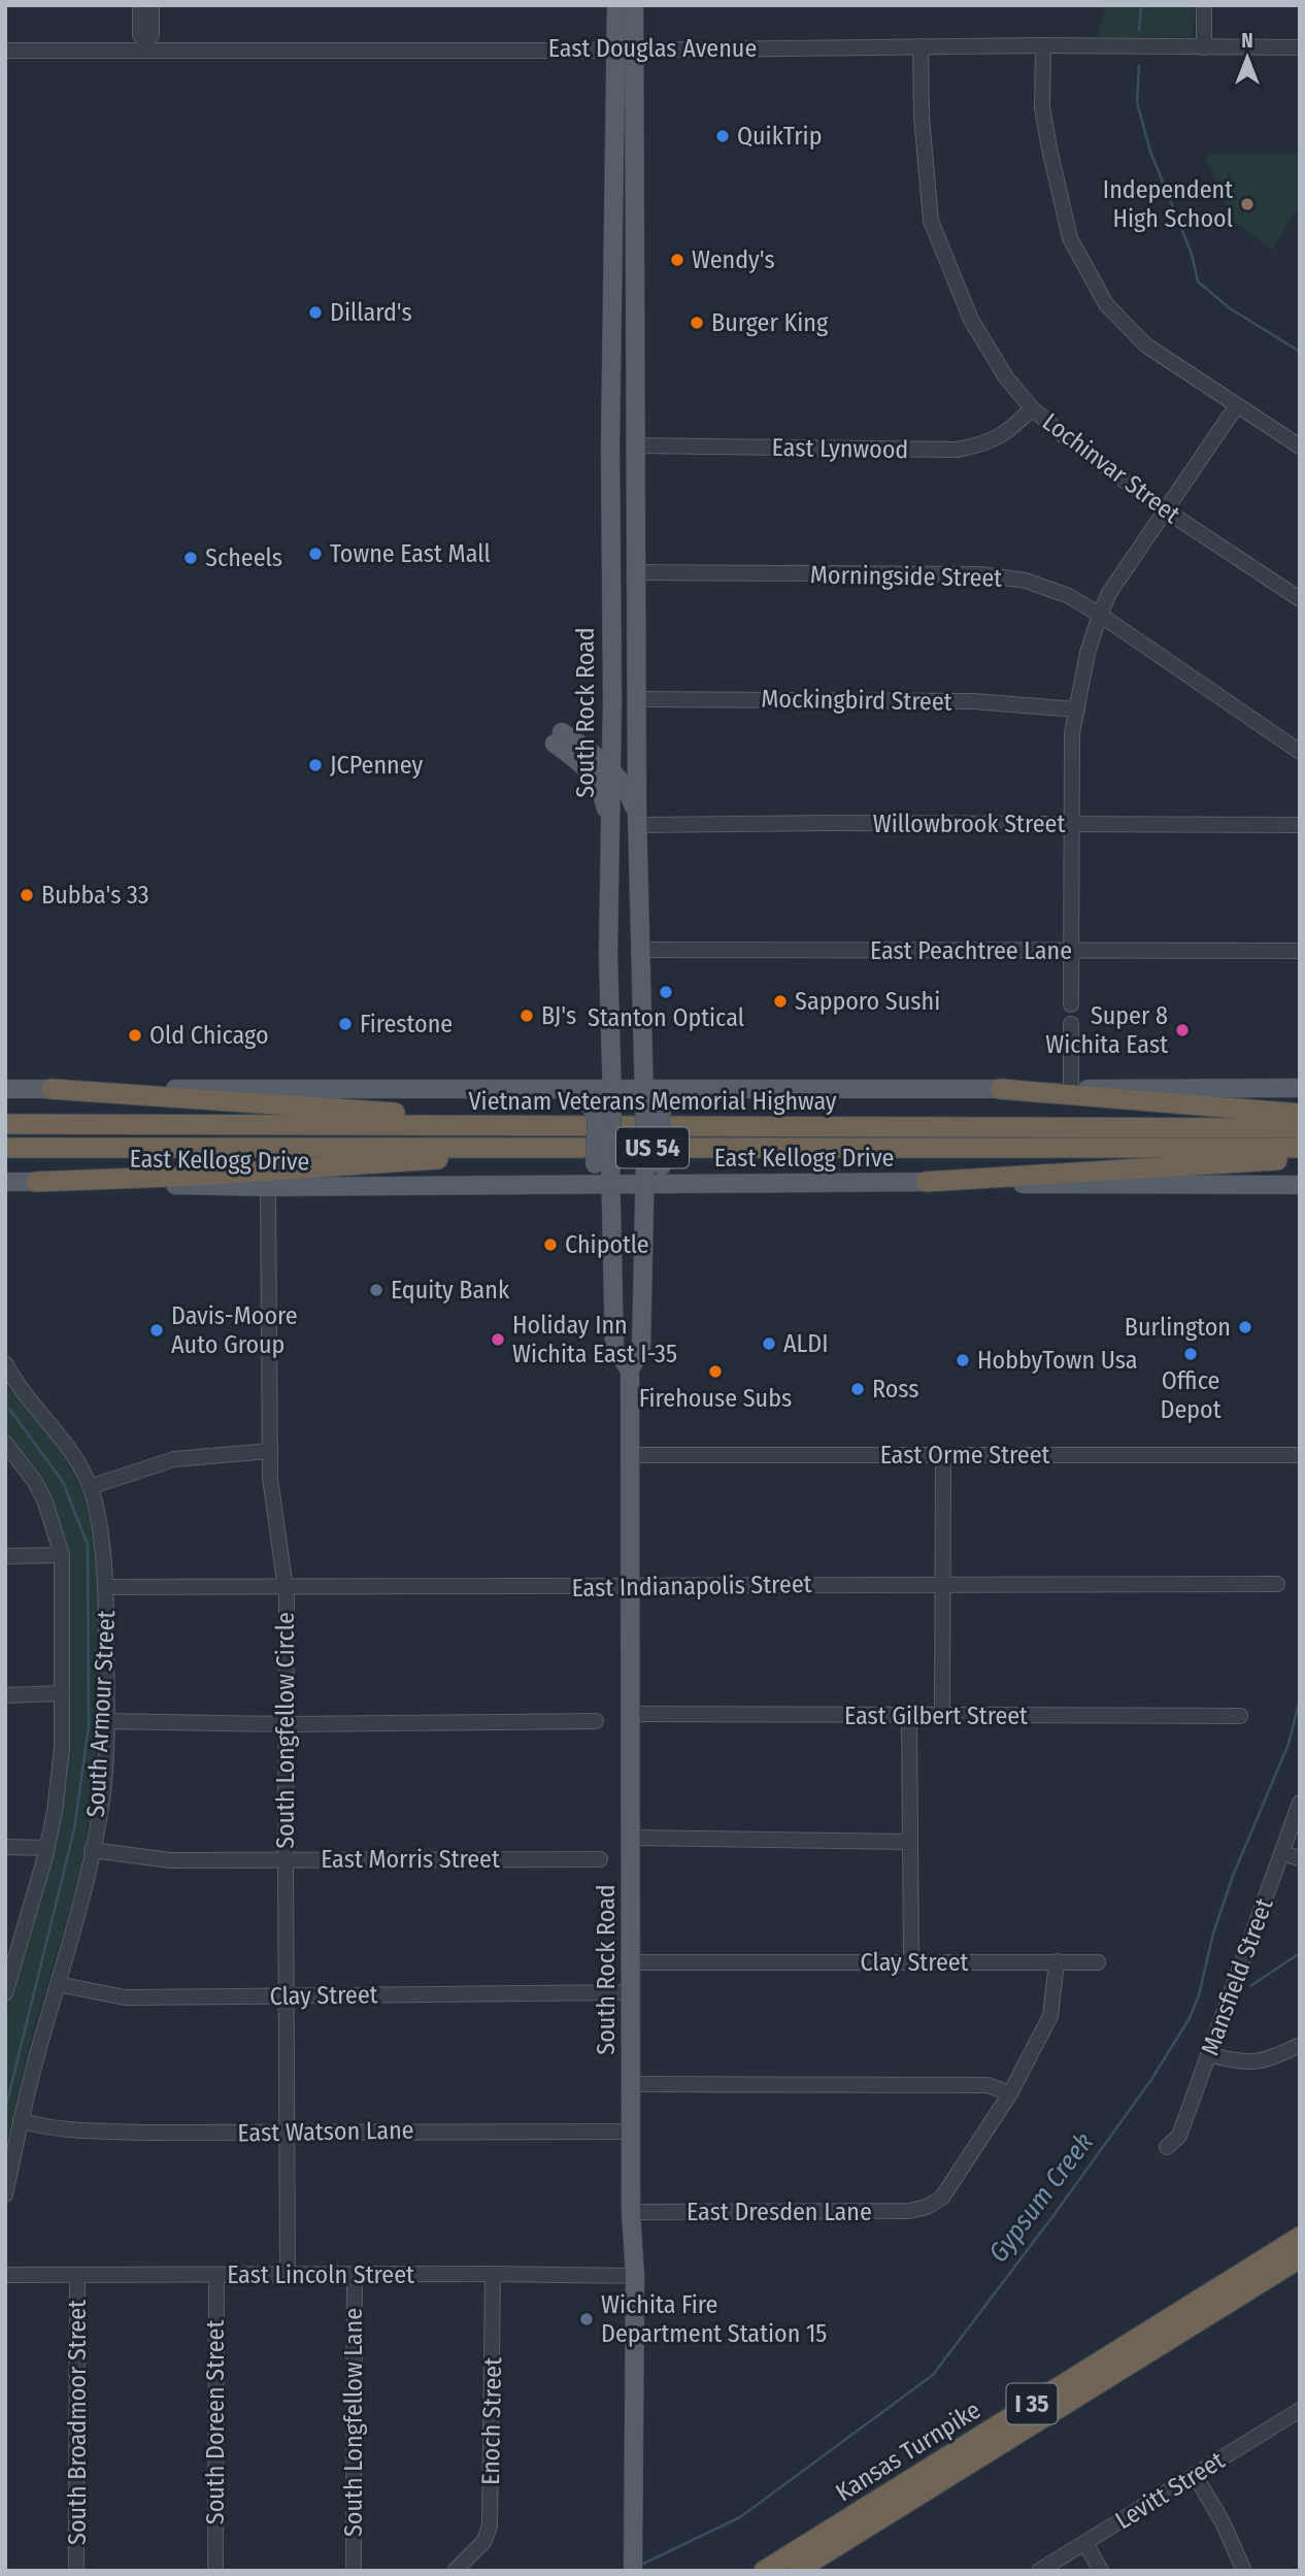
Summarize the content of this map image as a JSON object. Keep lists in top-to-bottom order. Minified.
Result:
{"streets":{"highway":["Vietnam Veterans Memorial Highway","US 54","I 35","Kansas Turnpike"],"main road":["South Rock Road","East Kellogg Drive"],"street":["East Douglas Avenue","East Lynwood","Lochinvar Street","Morningside Street","Mockingbird Street","Willowbrook Street","East Peachtree Lane","East Orme Street","East Indianapolis Street","South Armour Street","East Gilbert Street","South Longfellow Circle","East Morris Street","Clay Street","Mansfield Street","East Watson Lane","East Dresden Lane","East Lincoln Street","Enoch Street","South Broadmoor Street","South Doreen Street","South Longfellow Lane","Levitt Street"]},"crossings":[["East Douglas Avenue","Lochinvar Street"],["East Douglas Avenue","South Rock Road"],["East Lynwood","Lochinvar Street"],["East Lynwood","South Rock Road"],["Morningside Street","South Rock Road"],["Mockingbird Street","South Rock Road"],["South Rock Road","Willowbrook Street"],["South Rock Road","East Peachtree Lane"],["South Rock Road","East Kellogg Drive"],["South Rock Road","East Orme Street"],["South Rock Road","East Indianapolis Street"],["South Rock Road","East Gilbert Street"],["South Rock Road","Clay Street"],["South Rock Road","East Watson Lane"],["South Rock Road","East Dresden Lane"],["South Rock Road","East Lincoln Street"],["East Kellogg Drive","South Longfellow Circle"],["East Indianapolis Street","South Armour Street"],["East Indianapolis Street","South Longfellow Circle"],["South Armour Street","East Morris Street"],["South Armour Street","Clay Street"],["South Armour Street","East Watson Lane"],["South Longfellow Circle","East Morris Street"],["South Longfellow Circle","Clay Street"],["South Longfellow Circle","East Watson Lane"],["South Longfellow Circle","East Lincoln Street"],["East Lincoln Street","Enoch Street"],["East Lincoln Street","South Broadmoor Street"],["East Lincoln Street","South Doreen Street"],["East Lincoln Street","South Longfellow Lane"]],"water":["Gypsum Creek"],"places":["QuikTrip","Independent High School","Wendy's","Dillard's","Burger King","Towne East Mall","Scheels","JCPenney","Bubba's 33","Stanton Optical","Sapporo Sushi","BJ's","Firestone","Super 8 Wichita East","Old Chicago","Chipotle","Equity Bank","Burlington","Davis-Moore Auto Group","Holiday Inn Wichita East I-35","ALDI","Office Depot","HobbyTown Usa","Firehouse Subs","Ross","Wichita Fire Department Station 15"],"north":"top"}
